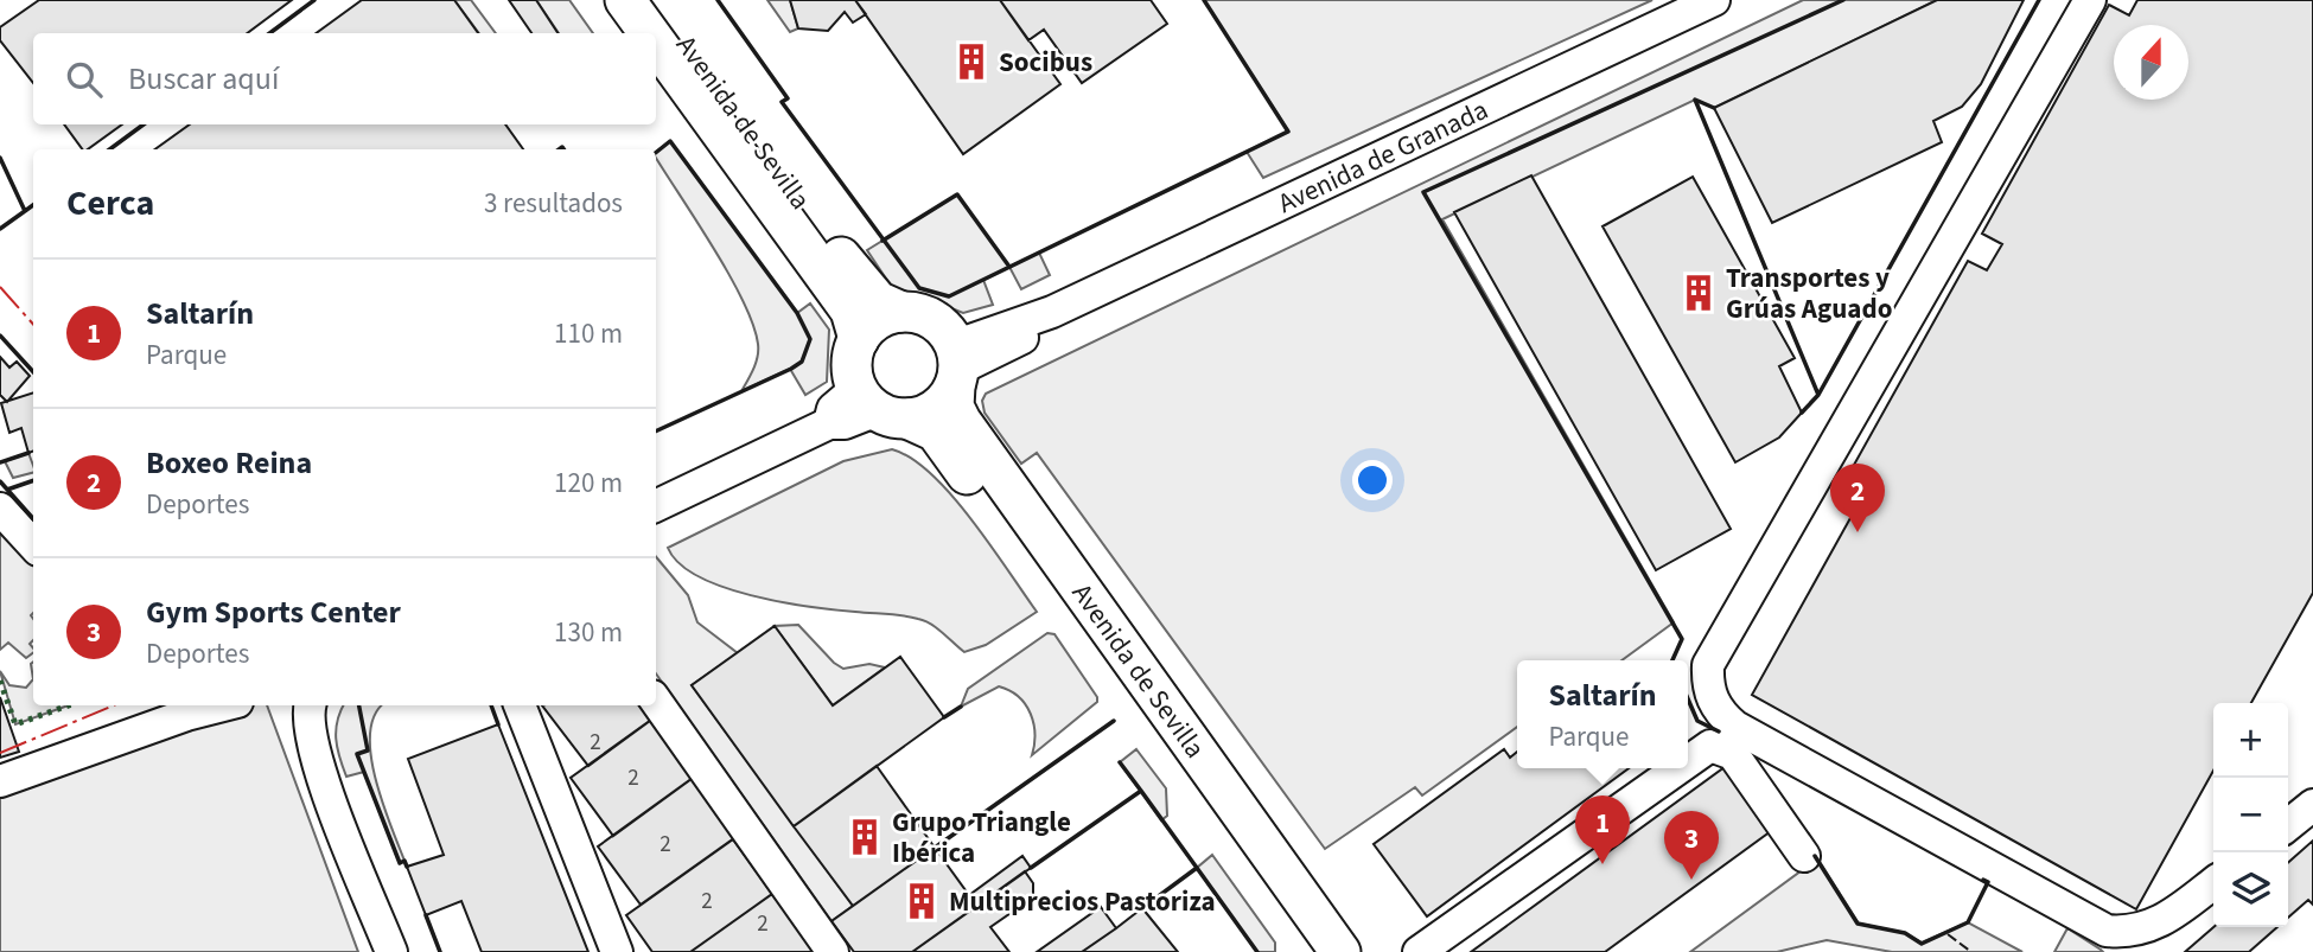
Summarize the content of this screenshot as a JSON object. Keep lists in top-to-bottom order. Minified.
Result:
{"streets":{"main road":["Avenida de Sevilla"],"street":["Avenida de Granada"]},"crossings":[["Avenida de Sevilla","Avenida de Granada"]],"places":{"building":["Socibus","Transportes y Grúas Aguado","Grupo Triangle Ibérica","Multiprecios Pastoriza"]},"house_numbers":["2","2","2","2","2"],"north":"top","page":{"search":"Buscar aquí","heading":["Cerca","3 resultados"],"list":[{"mark":"1","name":"Saltarín","note":"Parque","value":"110 m"},{"mark":"2","name":"Boxeo Reina","note":"Deportes","value":"120 m"},{"mark":"3","name":"Gym Sports Center","note":"Deportes","value":"130 m"}],"pins":["2","1","3"],"popup":["Saltarín","Parque"],"map_buttons":["+","−"]}}
